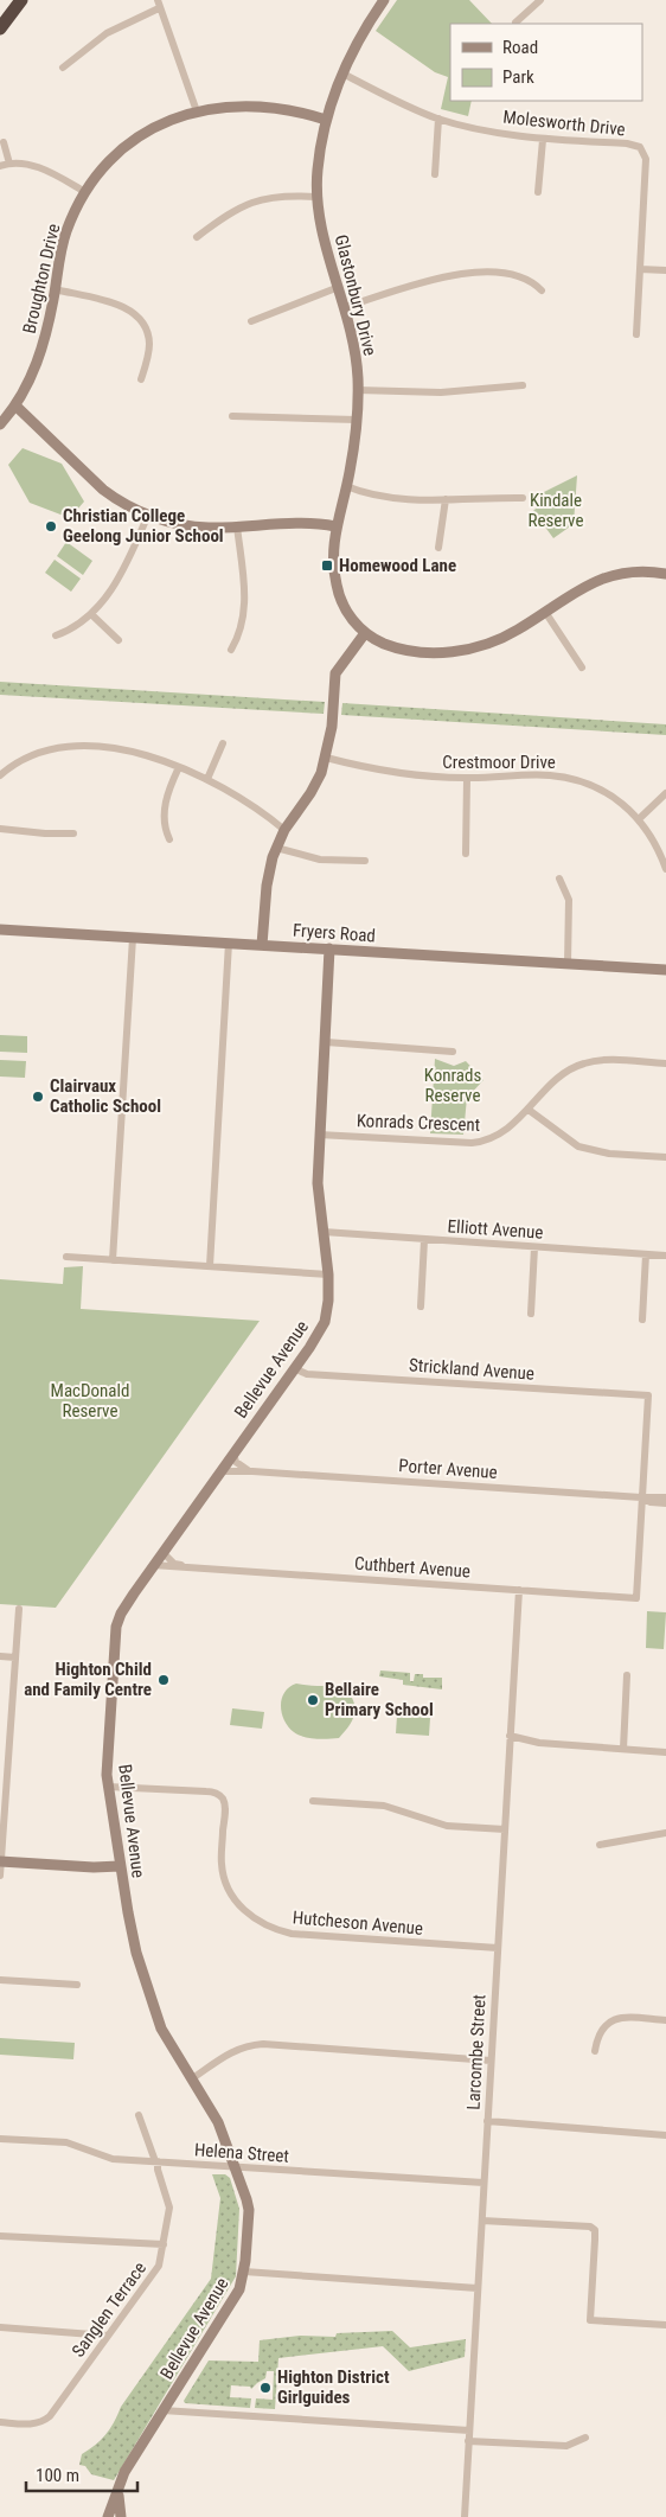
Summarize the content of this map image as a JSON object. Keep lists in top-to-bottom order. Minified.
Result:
{"streets":{"street":["Molesworth Drive","Broughton Drive","Glastonbury Drive","Crestmoor Drive","Fryers Road","Konrads Crescent","Elliott Avenue","Bellevue Avenue","Strickland Avenue","Porter Avenue","Cuthbert Avenue","Hutcheson Avenue","Larcombe Street","Helena Street","Sanglen Terrace"]},"crossings":[["Molesworth Drive","Glastonbury Drive"],["Broughton Drive","Glastonbury Drive"],["Fryers Road","Bellevue Avenue"],["Konrads Crescent","Bellevue Avenue"],["Elliott Avenue","Bellevue Avenue"],["Bellevue Avenue","Strickland Avenue"],["Bellevue Avenue","Porter Avenue"],["Bellevue Avenue","Cuthbert Avenue"],["Bellevue Avenue","Hutcheson Avenue"],["Bellevue Avenue","Helena Street"],["Strickland Avenue","Porter Avenue"],["Strickland Avenue","Cuthbert Avenue"],["Porter Avenue","Cuthbert Avenue"],["Cuthbert Avenue","Larcombe Street"],["Hutcheson Avenue","Larcombe Street"],["Larcombe Street","Helena Street"],["Helena Street","Sanglen Terrace"]],"parks":["Kindale Reserve","Konrads Reserve","MacDonald Reserve"],"places":{"other":["Christian College Geelong Junior School","Clairvaux Catholic School","Highton Child and Family Centre","Bellaire Primary School","Highton District Girlguides"],"transit":["Homewood Lane"]},"legend":["Road","Park"],"scale_bar":"100 m"}
